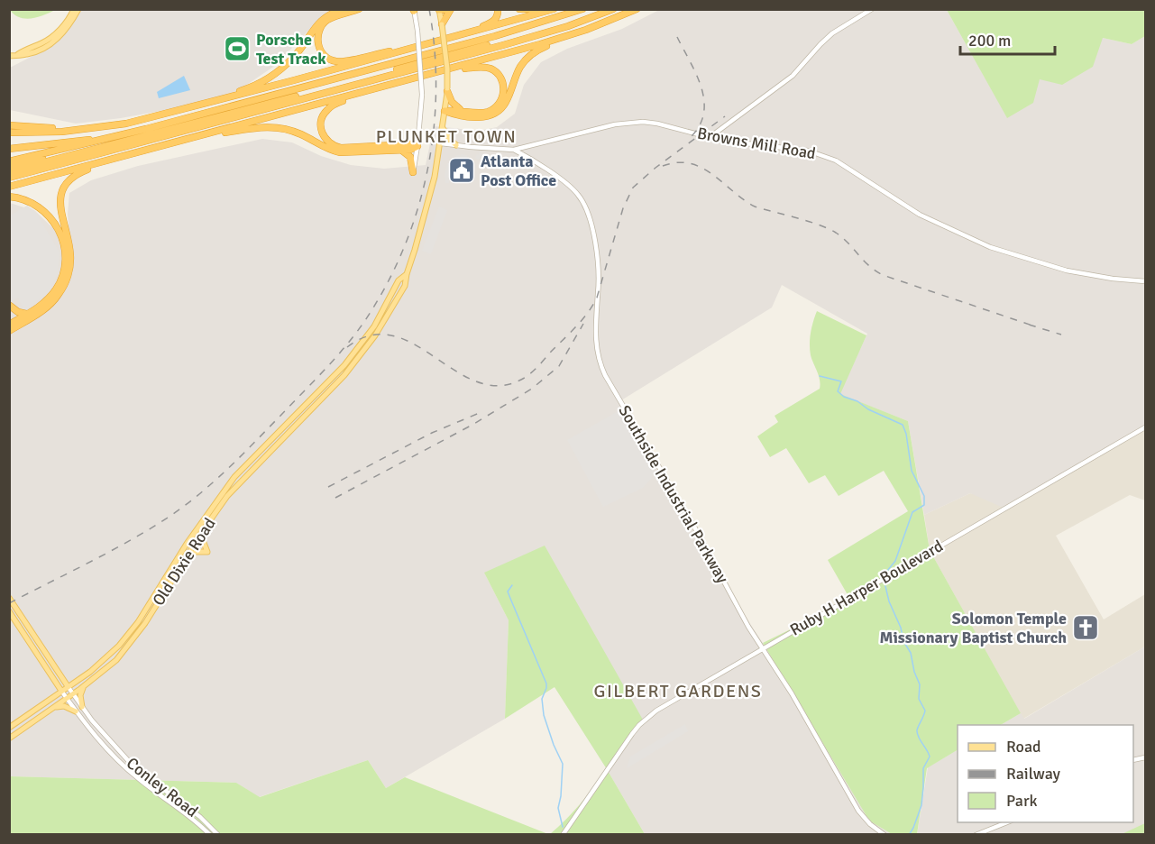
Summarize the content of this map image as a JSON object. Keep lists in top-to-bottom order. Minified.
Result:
{"streets":{"main road":["Old Dixie Road"],"street":["Browns Mill Road","Southside Industrial Parkway","Ruby H Harper Boulevard","Conley Road"]},"crossings":[["Browns Mill Road","Southside Industrial Parkway"],["Southside Industrial Parkway","Ruby H Harper Boulevard"],["Old Dixie Road","Conley Road"]],"districts":["PLUNKET TOWN","GILBERT GARDENS"],"places":{"sports":["Porsche Test Track"],"public building":["Atlanta Post Office"],"church":["Solomon Temple Missionary Baptist Church"]},"legend":["Road","Railway","Park"],"scale_bar":"200 m"}
